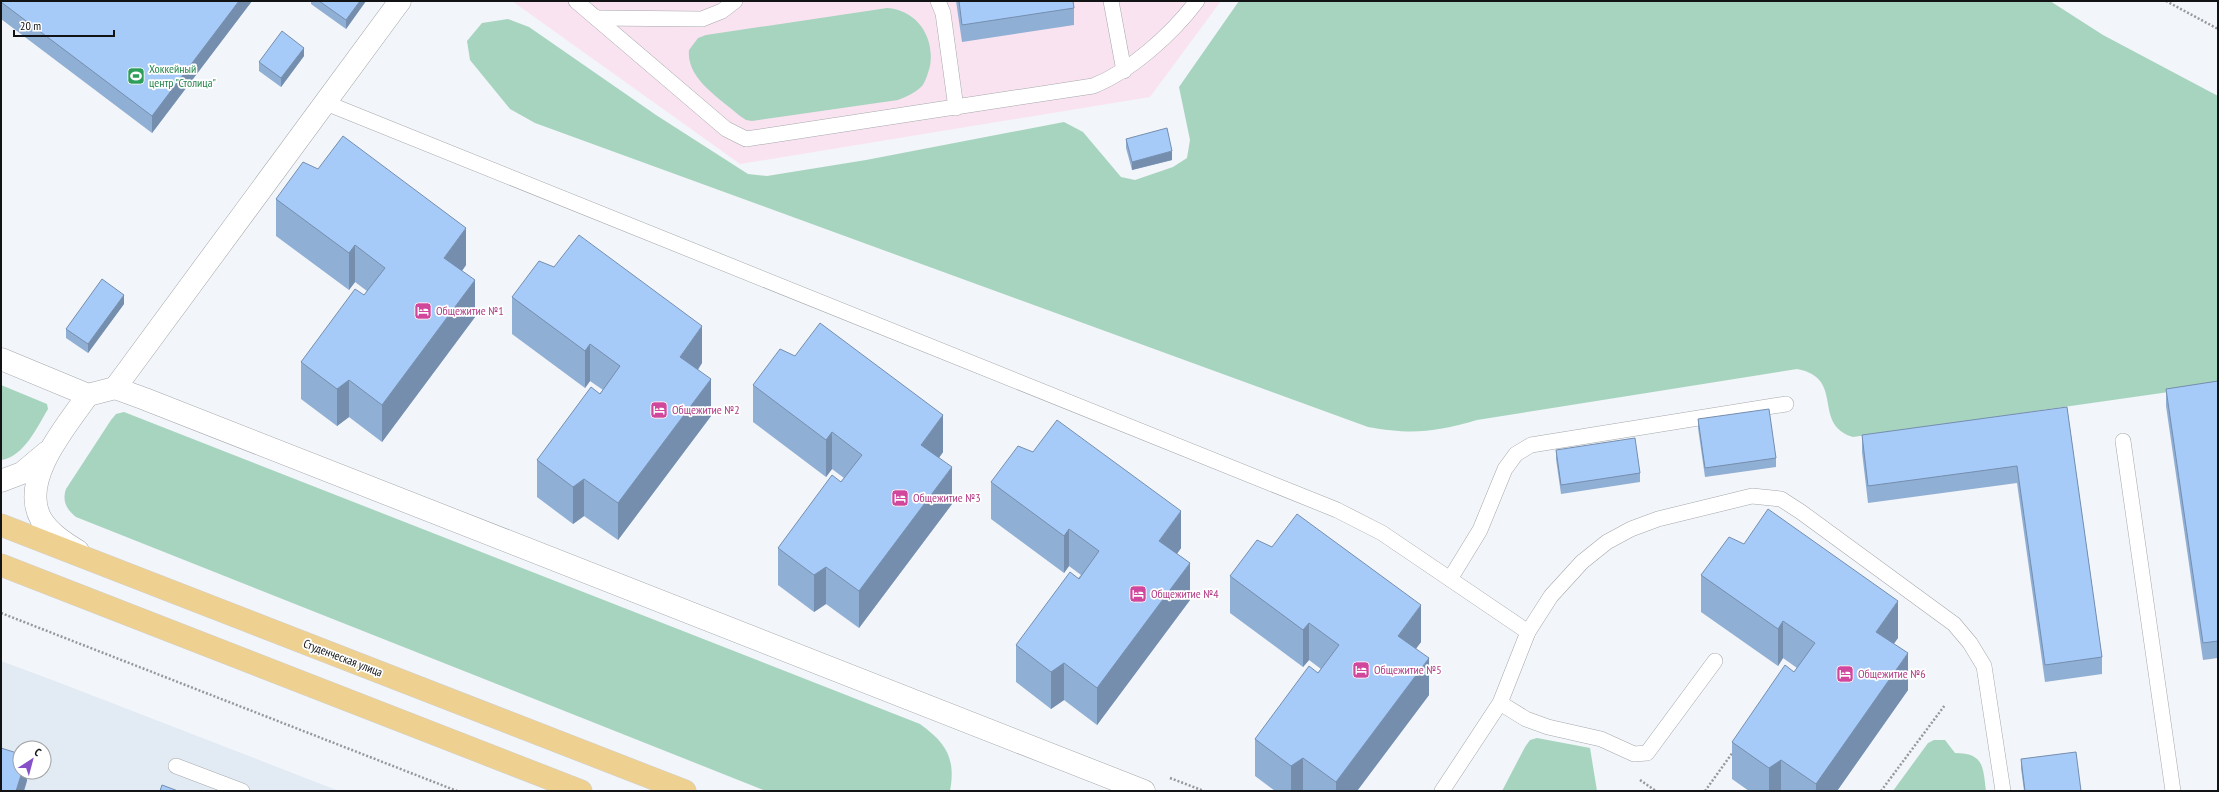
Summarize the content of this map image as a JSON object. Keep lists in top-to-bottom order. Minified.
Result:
{"streets":{"main road":["Студенческая улица"]},"places":{"sports":["Хоккейный центр \"Столица\""],"hotel":["Общежитие №1","Общежитие №2","Общежитие №3","Общежитие №4","Общежитие №5","Общежитие №6"]},"scale_bar":"20 m","north":"top right"}
